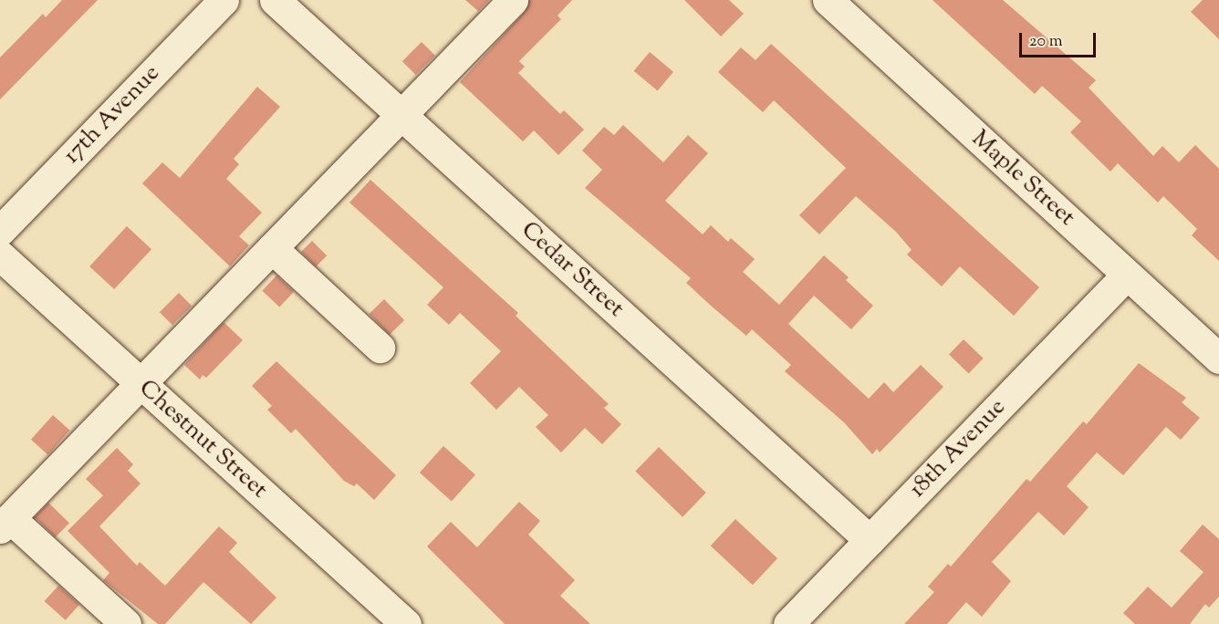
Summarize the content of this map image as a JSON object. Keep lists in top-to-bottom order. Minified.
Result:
{"streets":{"street":["17th Avenue","Maple Street","Cedar Street","Chestnut Street","18th Avenue"]},"crossings":[["Maple Street","18th Avenue"],["Cedar Street","18th Avenue"]],"scale_bar":"20 m"}
